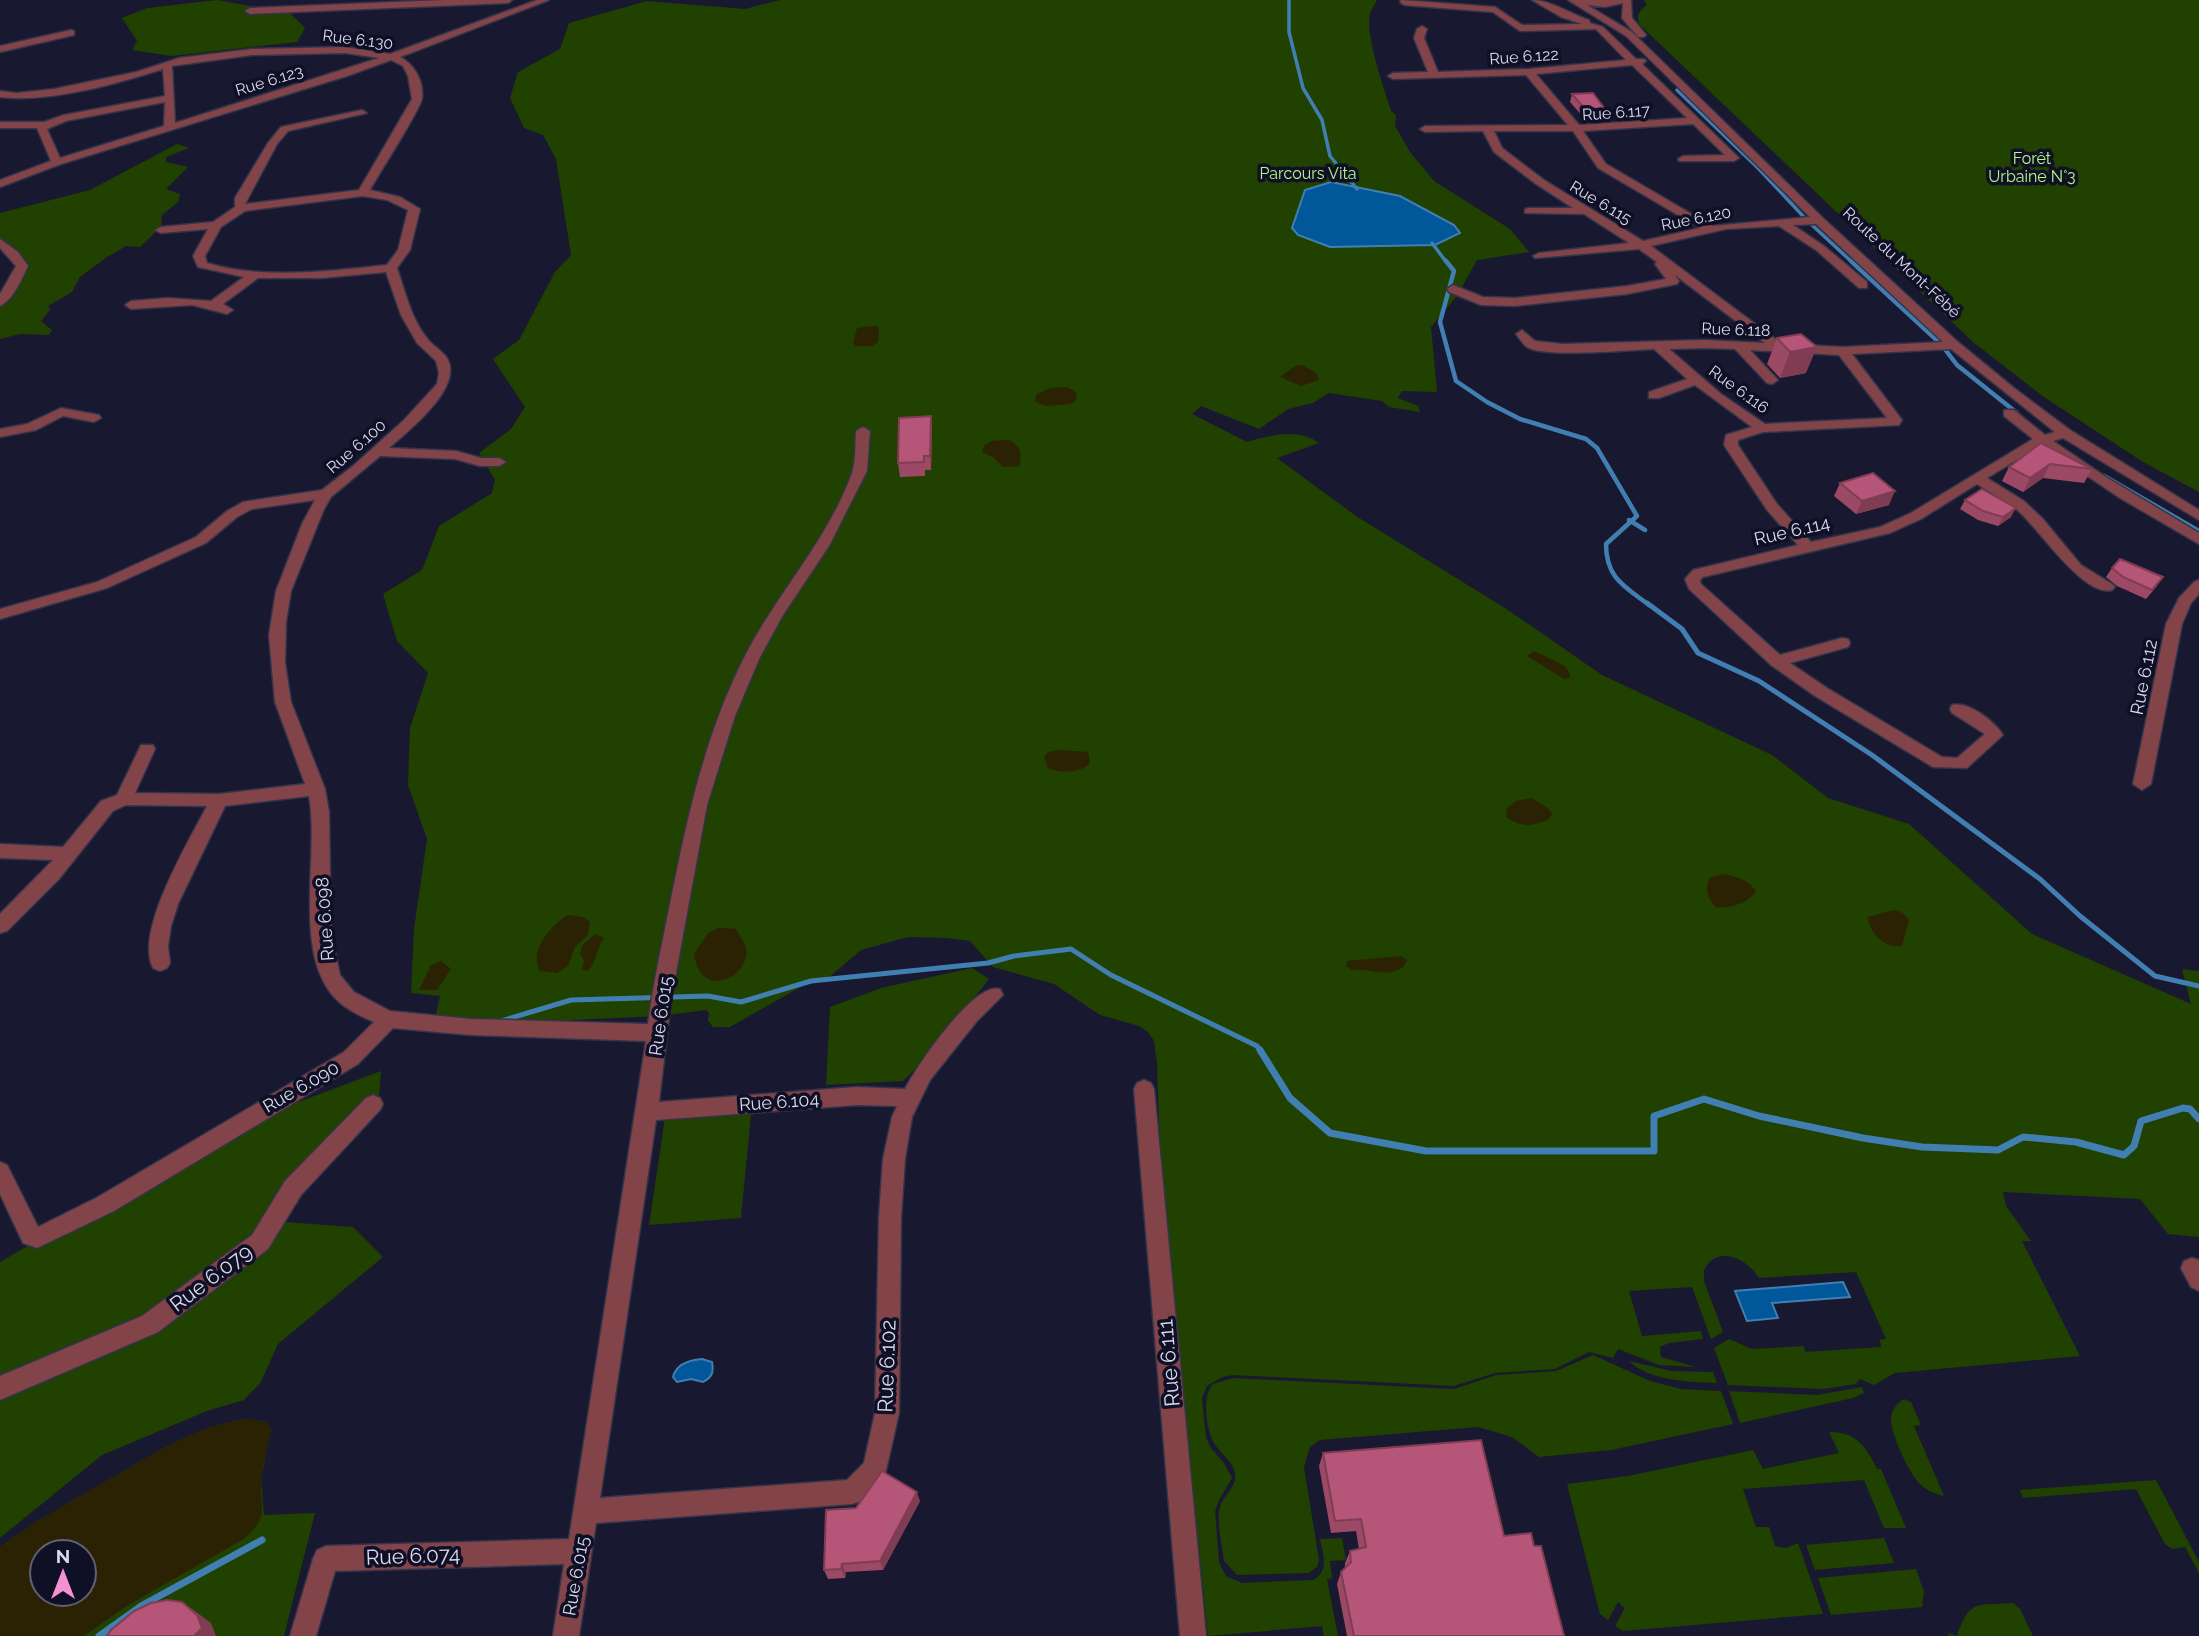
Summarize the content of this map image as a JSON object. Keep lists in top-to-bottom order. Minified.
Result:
{"streets":{"street":["Rue 6.130","Rue 6.122","Rue 6.123","Rue 6.117","Rue 6.115","Rue 6.120","Route du Mont-Fébé","Rue 6.118","Rue 6.116","Rue 6.100","Rue 6.114","Rue 6.112","Rue 6.098","Rue 6.015","Rue 6.090","Rue 6.104","Rue 6.079","Rue 6.111","Rue 6.102","Rue 6.074"]},"crossings":[["Rue 6.130","Rue 6.123"],["Rue 6.122","Rue 6.117"],["Rue 6.122","Route du Mont-Fébé"],["Rue 6.117","Rue 6.120"],["Rue 6.115","Rue 6.120"],["Rue 6.115","Rue 6.118"],["Rue 6.120","Route du Mont-Fébé"],["Route du Mont-Fébé","Rue 6.118"],["Route du Mont-Fébé","Rue 6.114"],["Rue 6.118","Rue 6.116"],["Rue 6.100","Rue 6.098"],["Rue 6.098","Rue 6.090"],["Rue 6.015","Rue 6.104"],["Rue 6.015","Rue 6.102"],["Rue 6.015","Rue 6.074"],["Rue 6.104","Rue 6.102"]],"parks":["Forêt Urbaine N°3","Parcours Vita"],"north":"top"}
